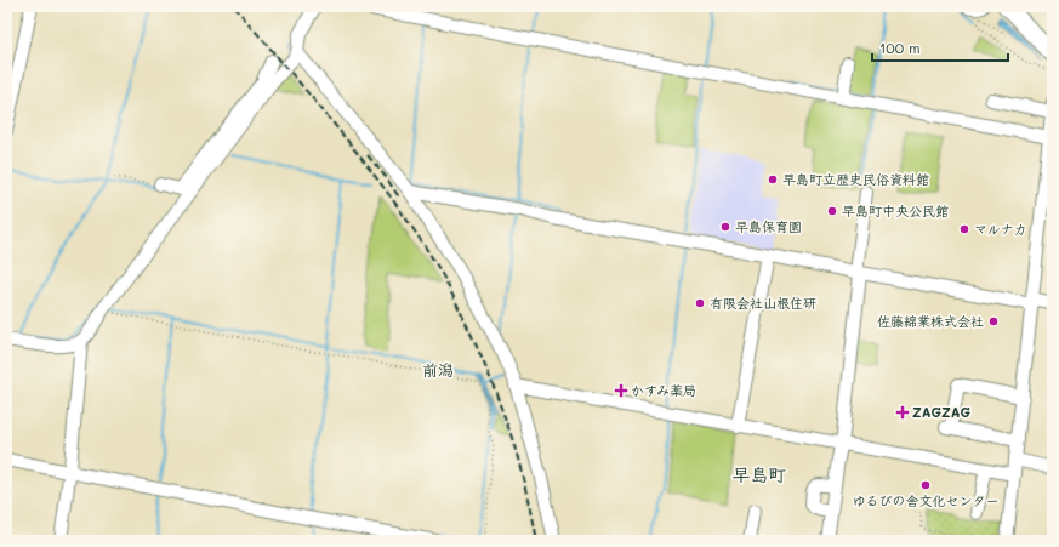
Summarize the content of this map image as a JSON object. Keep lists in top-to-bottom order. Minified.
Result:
{"districts":["前潟","早島町"],"places":{"other":["早島町立歴史民俗資料館","早島町中央公民館","早島保育園","マルナカ","有限会社山根住研","佐藤綿業株式会社","ゆるびの舎文化センター"],"health":["かすみ薬局","ZAGZAG"]},"scale_bar":"100 m"}
